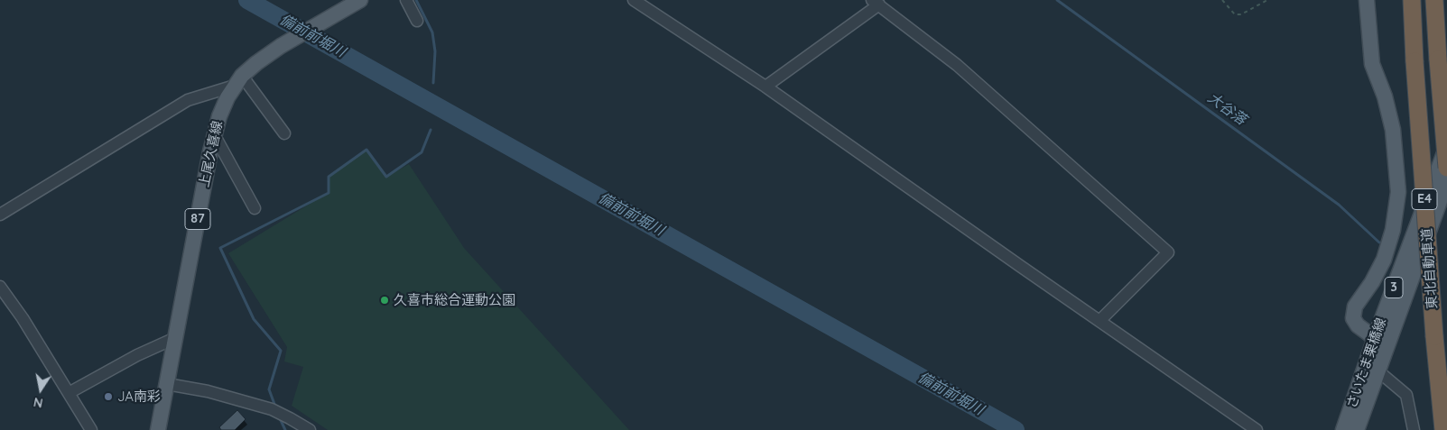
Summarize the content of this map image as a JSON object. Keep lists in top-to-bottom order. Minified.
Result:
{"streets":{"highway":["E4","東北自動車道"],"main road":["上尾久喜線","87","3","さいたま栗橋線"]},"water":["備前前堀川","大谷落"],"places":["久喜市総合運動公園","JA南彩"],"north":"bottom"}
